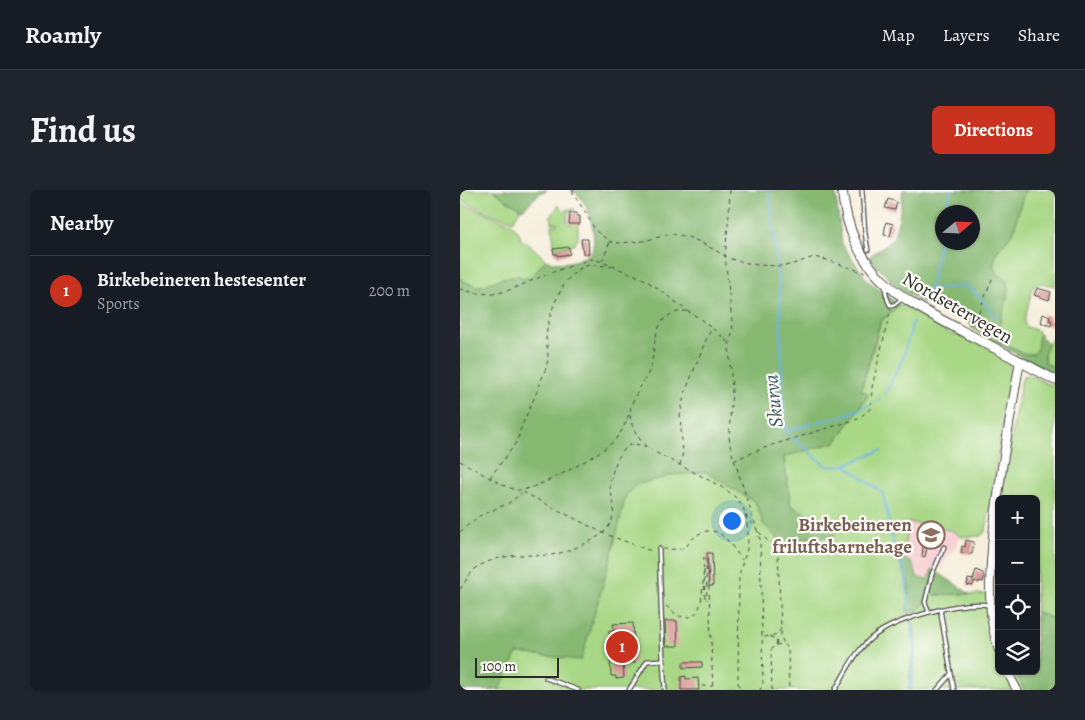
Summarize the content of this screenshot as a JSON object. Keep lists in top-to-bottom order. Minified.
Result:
{"streets":{"main road":["Nordsetervegen"]},"water":["Skurva"],"places":{"school or university":["Birkebeineren friluftsbarnehage"]},"scale_bar":"100 m","north":"right","page":{"header":"Roamly","nav":["Map","Layers","Share"],"title":"Find us","buttons":"Directions","heading":"Nearby","list":[{"mark":"1","name":"Birkebeineren hestesenter","note":"Sports","value":"200 m"}],"map_buttons":["+","−"],"pins":"1","scale":"100 m"}}
